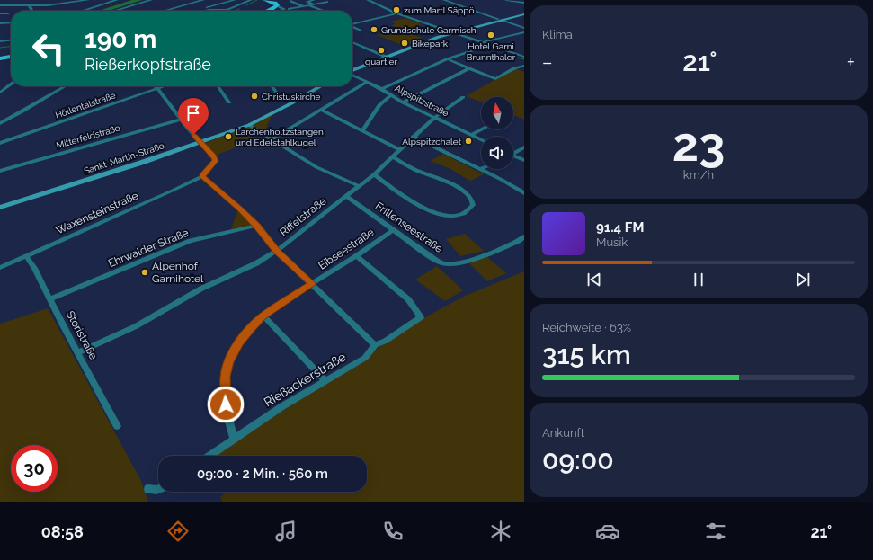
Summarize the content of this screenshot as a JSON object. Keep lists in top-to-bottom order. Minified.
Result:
{"streets":{"main road":["Sankt-Martin-Straße"],"street":["Alpspitzstraße","Höllentalstraße","Mitterfeldstraße","Waxensteinstraße","Riffelstraße","Frillenseestraße","Ehrwalder Straße","Eibseestraße","Storistraße","Rießackerstraße"]},"crossings":[["Alpspitzstraße","Riffelstraße"],["Waxensteinstraße","Storistraße"],["Riffelstraße","Frillenseestraße"],["Riffelstraße","Storistraße"],["Frillenseestraße","Eibseestraße"],["Ehrwalder Straße","Storistraße"],["Eibseestraße","Rießackerstraße"]],"places":["zum Martl Säppö","Grundschule Garmisch","Hotel Garni Brunnthaler","Bikepark","quartier","Christuskirche","Lärchenholtzstangen und Edelstahlkugel","Alpspitzchalet","Alpenhof Garnihotel"],"north":"top","page":{"tile":["Klima",["23","km/h"],["Reichweite · 63%","315 km"],["Ankunft","09:00"]],"turn":["190 m","Rießerkopfstraße"],"heat":["−","21°","+"],"song":["91.4 FM","Musik"],"limit":"30","trip":"09:00 · 2 Min. · 560 m","tabs":["08:58","21°"]}}
